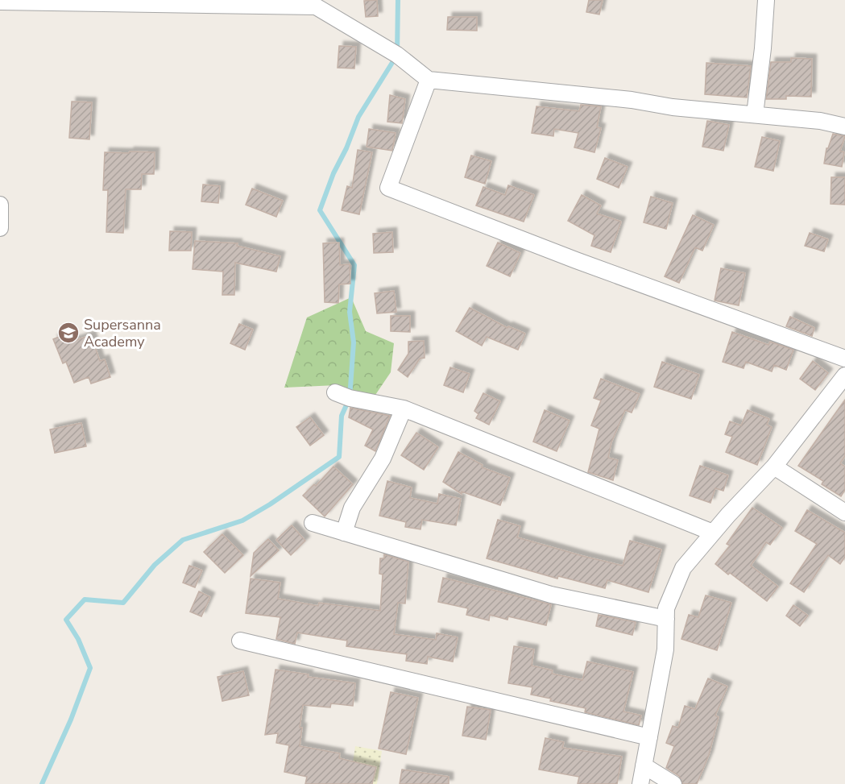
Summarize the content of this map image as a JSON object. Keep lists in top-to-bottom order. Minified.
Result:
{"places":{"school or university":["Supersanna Academy"]}}
